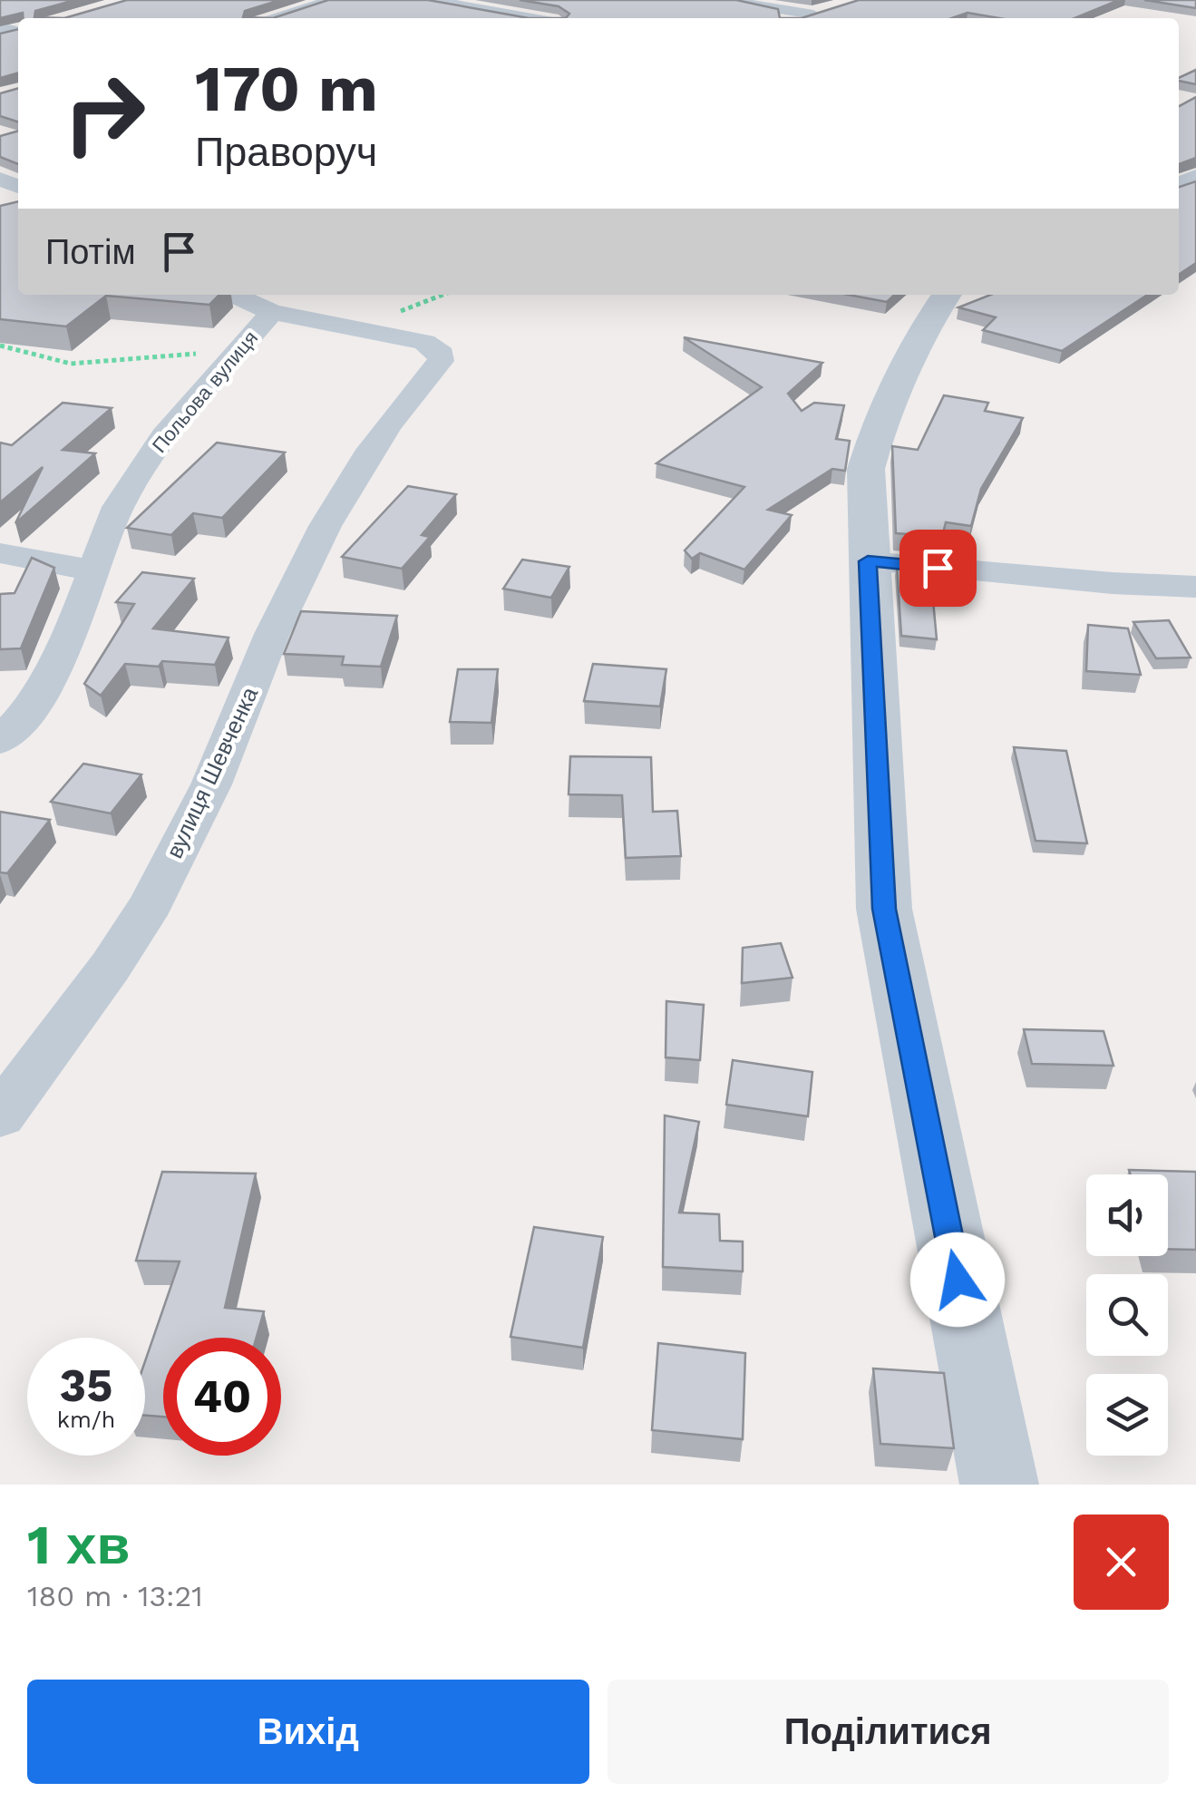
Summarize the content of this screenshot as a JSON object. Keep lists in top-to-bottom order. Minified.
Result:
{"streets":{"street":["Польова вулиця","вулиця Шевченка"]},"crossings":[["Польова вулиця","вулиця Шевченка"]],"page":{"turn":["170 m","Праворуч"],"then":"Потім","speed":"35 km/h","limit":"40","heading":["1 хв","180 m · 13:21"],"buttons":["Вихід","Поділитися"]}}
